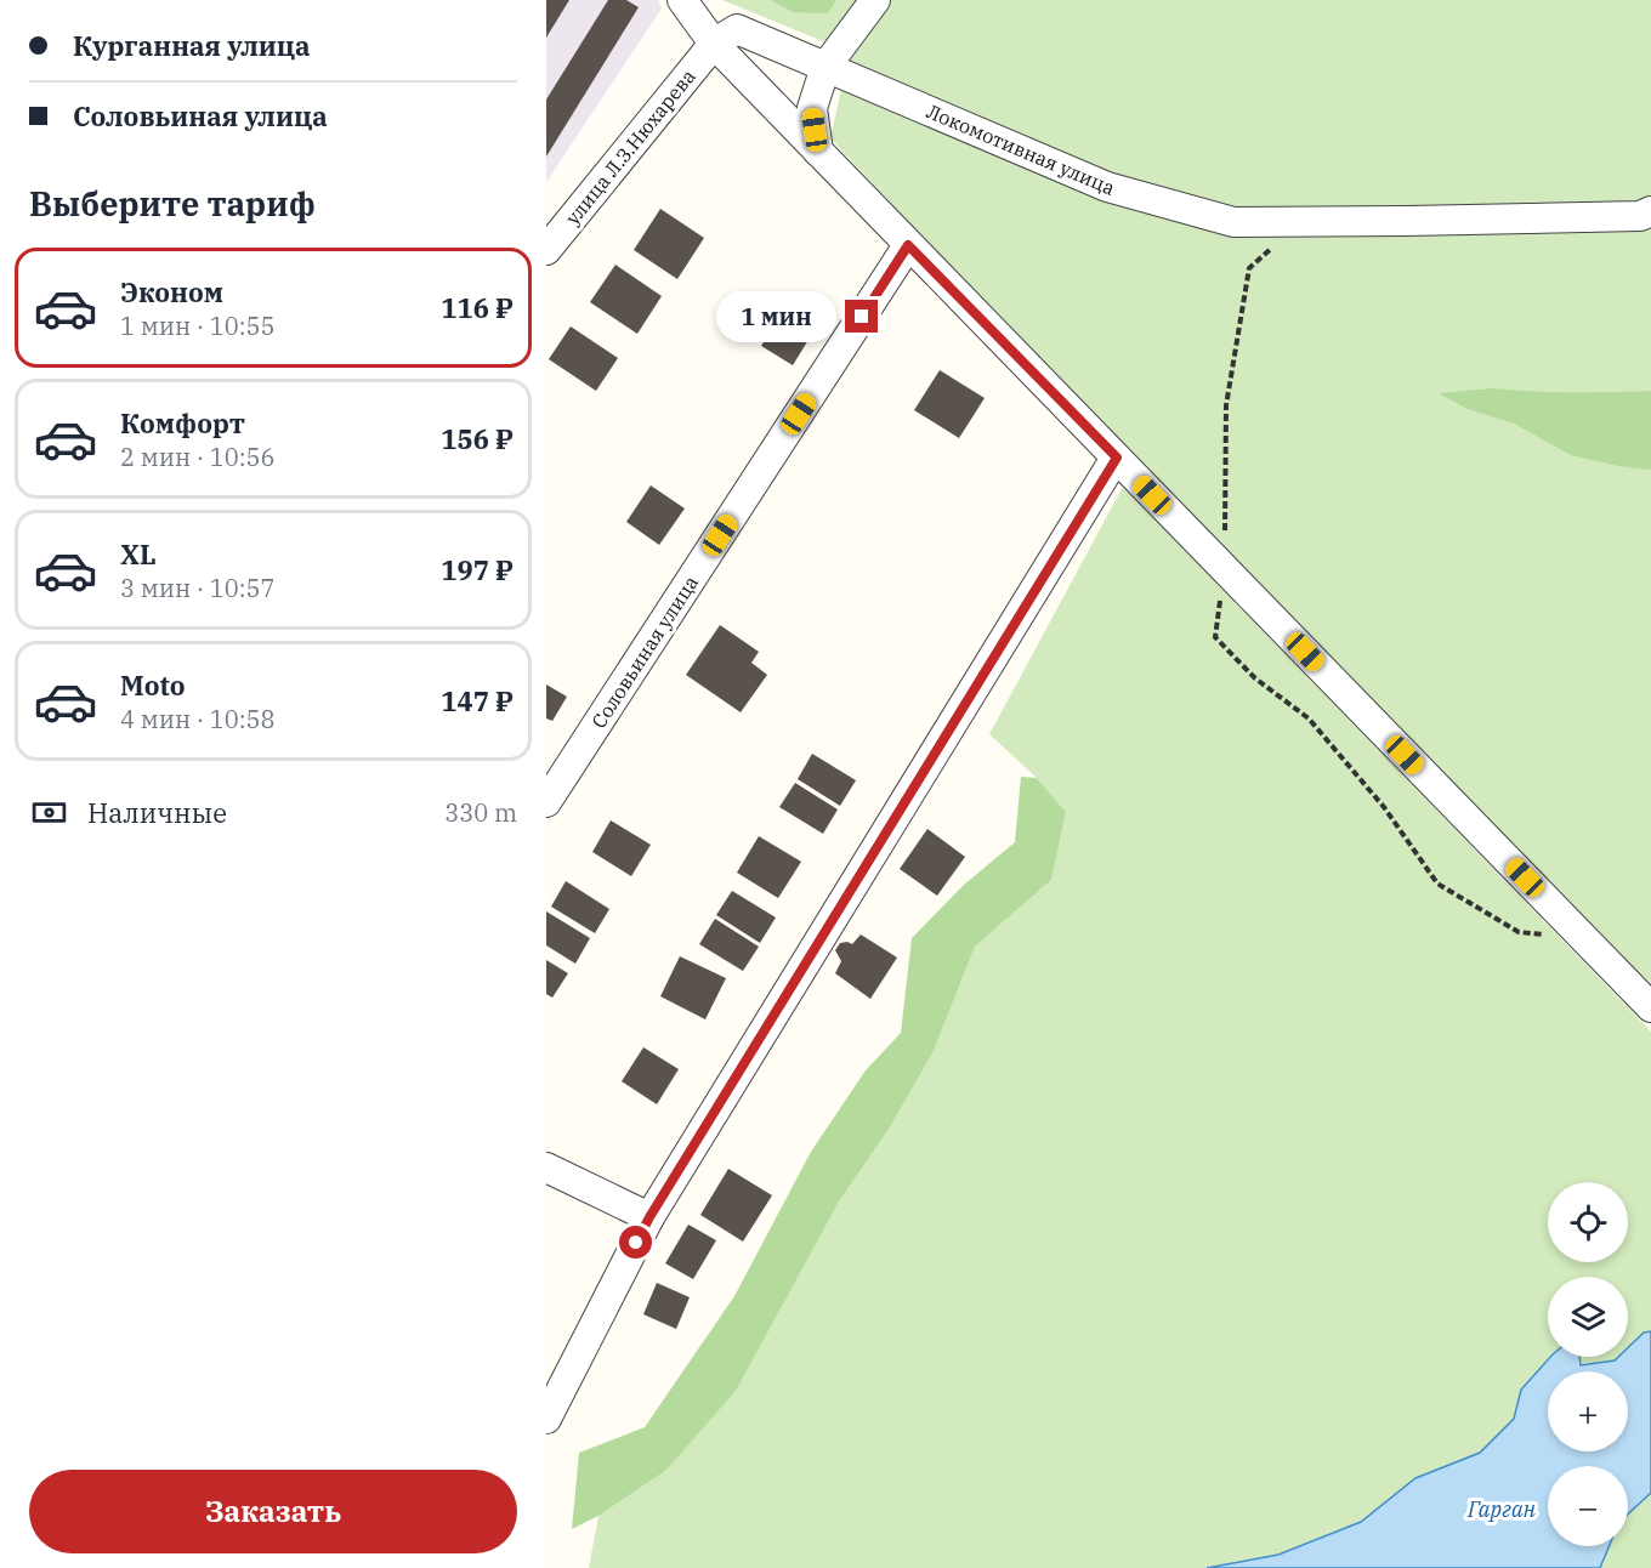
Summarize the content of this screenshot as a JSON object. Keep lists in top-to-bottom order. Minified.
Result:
{"streets":{"street":["улица Л.З.Нюхарева","Локомотивная улица","Соловьиная улица"]},"crossings":[["улица Л.З.Нюхарева","Локомотивная улица"]],"water":["Гарган"],"page":{"banner":["Курганная улица","Соловьиная улица"],"heading":"Выберите тариф","list":[{"name":"Эконом","note":"1 мин · 10:55","value":"116 ₽"},{"name":"Комфорт","note":"2 мин · 10:56","value":"156 ₽"},{"name":"XL","note":"3 мин · 10:57","value":"197 ₽"},{"name":"Moto","note":"4 мин · 10:58","value":"147 ₽"}],"bubble":"1 мин","pay":["Наличные","330 m"],"map_buttons":["+","−"],"buttons":"Заказать"}}
